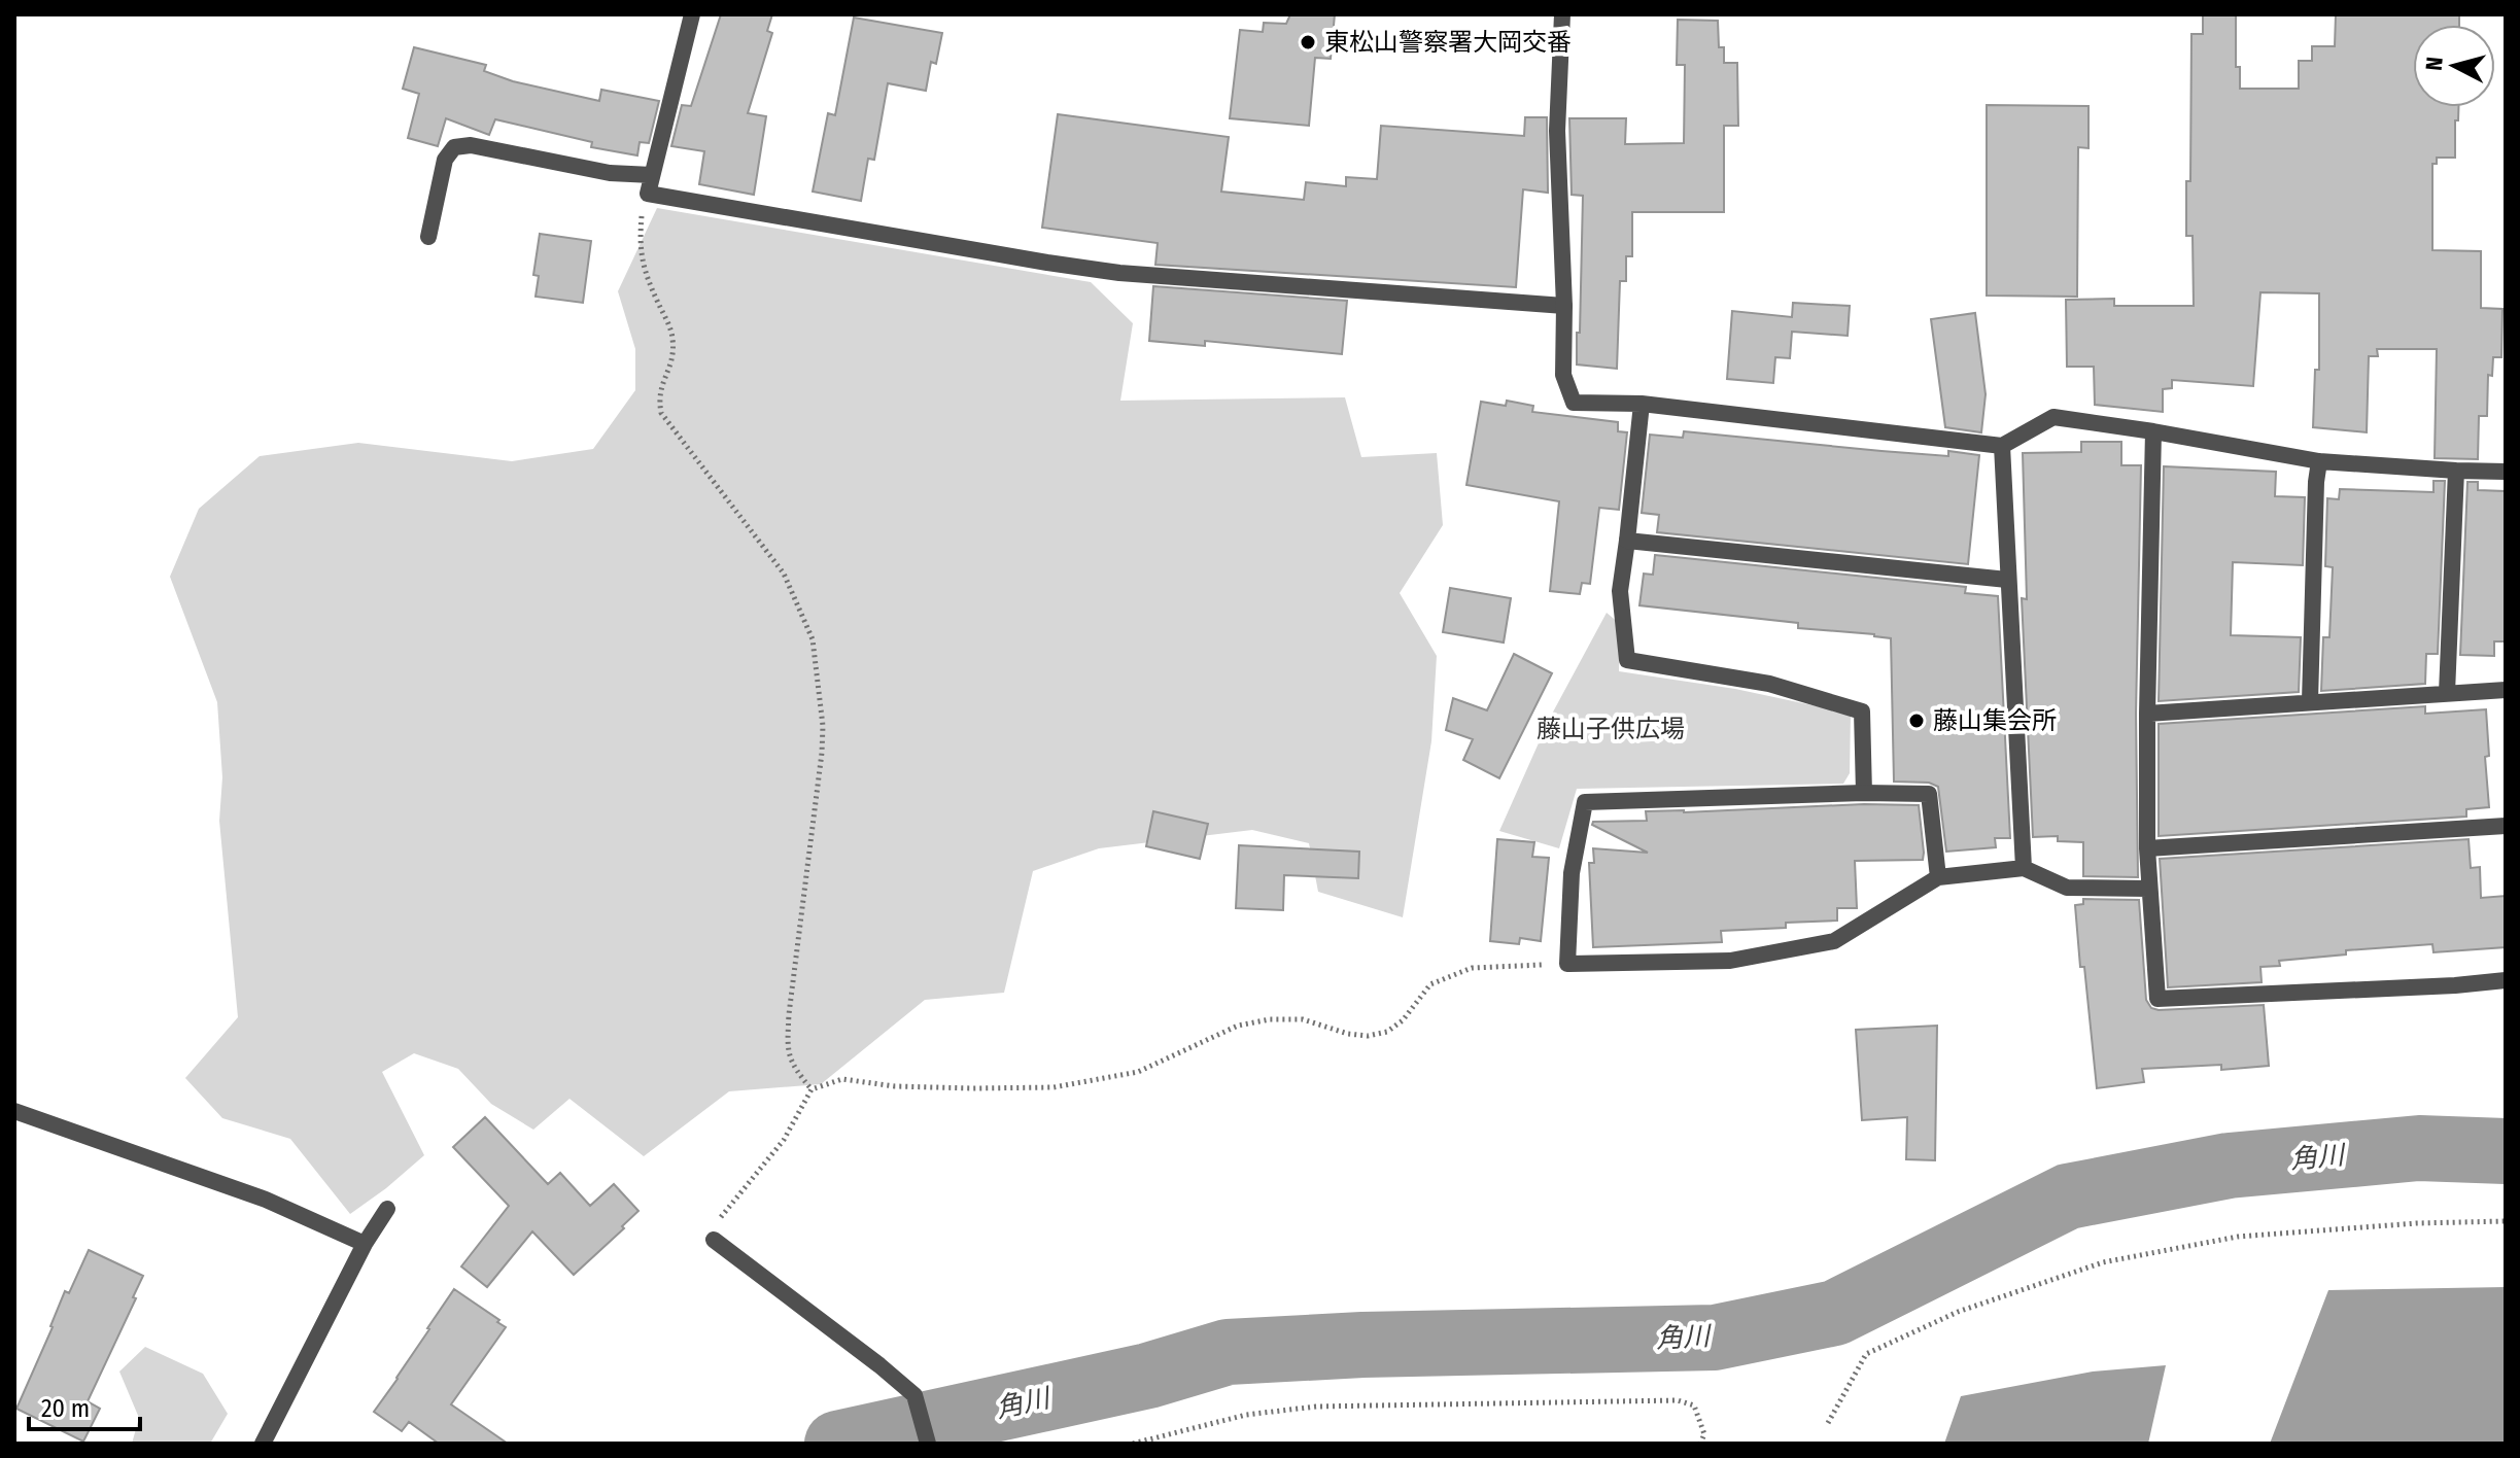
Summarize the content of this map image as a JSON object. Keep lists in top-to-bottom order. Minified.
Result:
{"water":["角川"],"parks":["藤山子供広場"],"places":["東松山警察署大岡交番","藤山集会所"],"scale_bar":"20 m","north":"left"}
